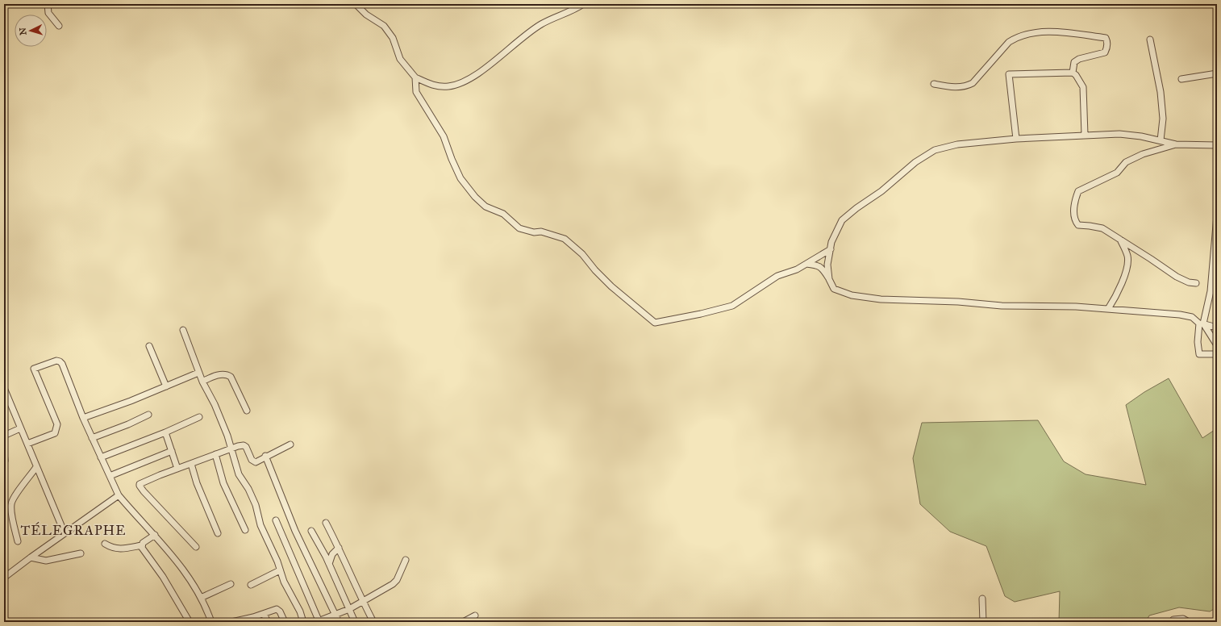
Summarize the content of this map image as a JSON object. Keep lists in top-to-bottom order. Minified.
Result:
{"districts":["TÉLEGRAPHE"],"north":"left"}
